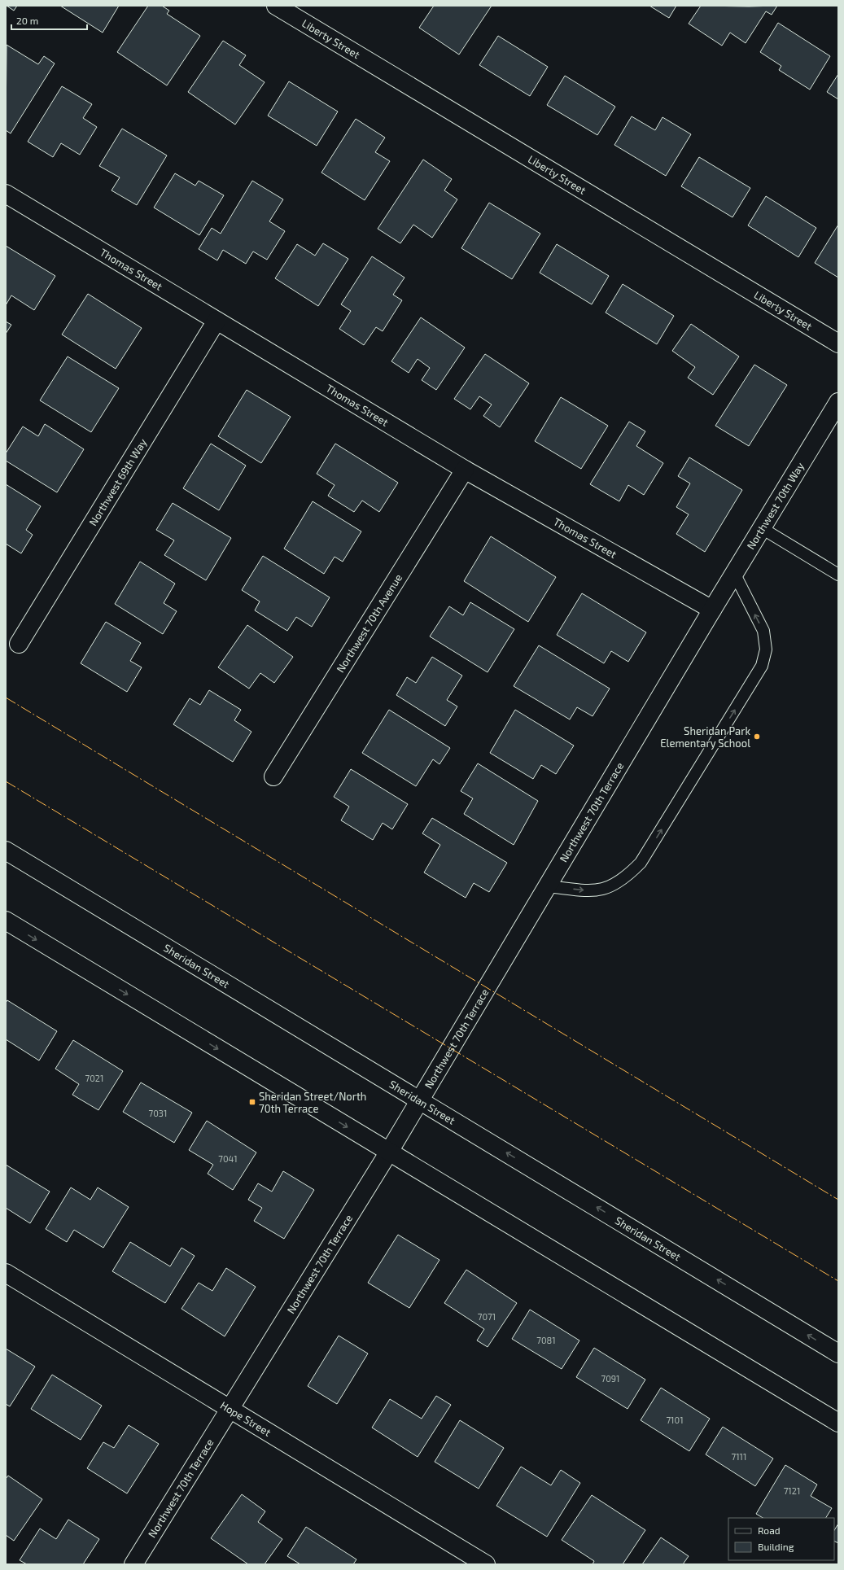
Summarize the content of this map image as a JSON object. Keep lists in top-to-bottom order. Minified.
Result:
{"streets":{"street":["Liberty Street","Thomas Street","Northwest 69th Way","Northwest 70th Way","Northwest 70th Avenue","Northwest 70th Terrace","Sheridan Street","Hope Street"]},"crossings":[["Thomas Street","Northwest 69th Way"],["Thomas Street","Northwest 70th Way"],["Thomas Street","Northwest 70th Avenue"],["Thomas Street","Northwest 70th Terrace"],["Northwest 70th Way","Northwest 70th Terrace"],["Northwest 70th Terrace","Sheridan Street"],["Northwest 70th Terrace","Hope Street"]],"places":{"other":["Sheridan Park Elementary School"],"transit":["Sheridan Street/North 70th Terrace"]},"house_numbers":["7021","7031","7041","7071","7081","7091","7101","7111","7121"],"legend":["Road","Building"],"scale_bar":"20 m"}
